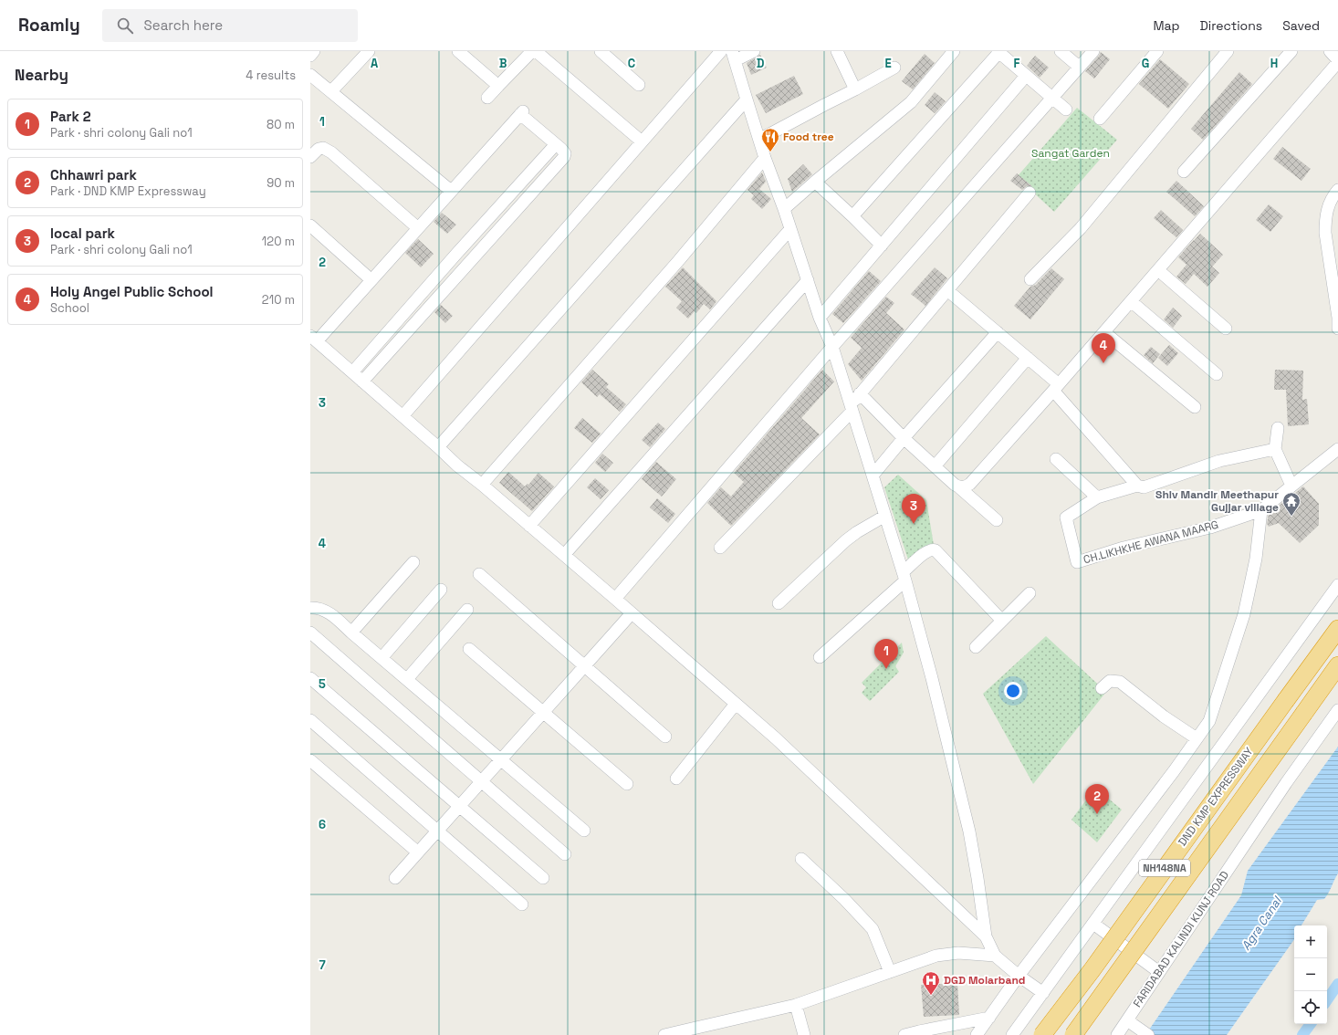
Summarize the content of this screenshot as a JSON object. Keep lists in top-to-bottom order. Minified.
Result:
{"streets":{"highway":["DND KMP EXPRESSWAY","NH148NA"],"street":["CH.LIKHKHE AWANA MAARG","FARIDABAD KALINDI KUNJ ROAD"]},"water":["Agra Canal"],"parks":["Sangat Garden"],"places":{"restaurant":["Food tree"],"temple":["Shiv Mandir Meethapur Gujjar village"],"hospital":["DGD Molarband"]},"page":{"header":"Roamly","search":"Search here","nav":["Map","Directions","Saved"],"heading":["Nearby","4 results"],"list":[{"mark":"1","name":"Park 2","note":"Park · shri colony Gali no1","value":"80 m"},{"mark":"2","name":"Chhawri park","note":"Park · DND KMP Expressway","value":"90 m"},{"mark":"3","name":"local park","note":"Park · shri colony Gali no1","value":"120 m"},{"mark":"4","name":"Holy Angel Public School","note":"School","value":"210 m"}],"pins":["4","3","1","2"],"map_buttons":["+","−"]},"grid":{"columns":["A","B","C","D","E","F","G","H"],"rows":["1","2","3","4","5","6","7"]}}
